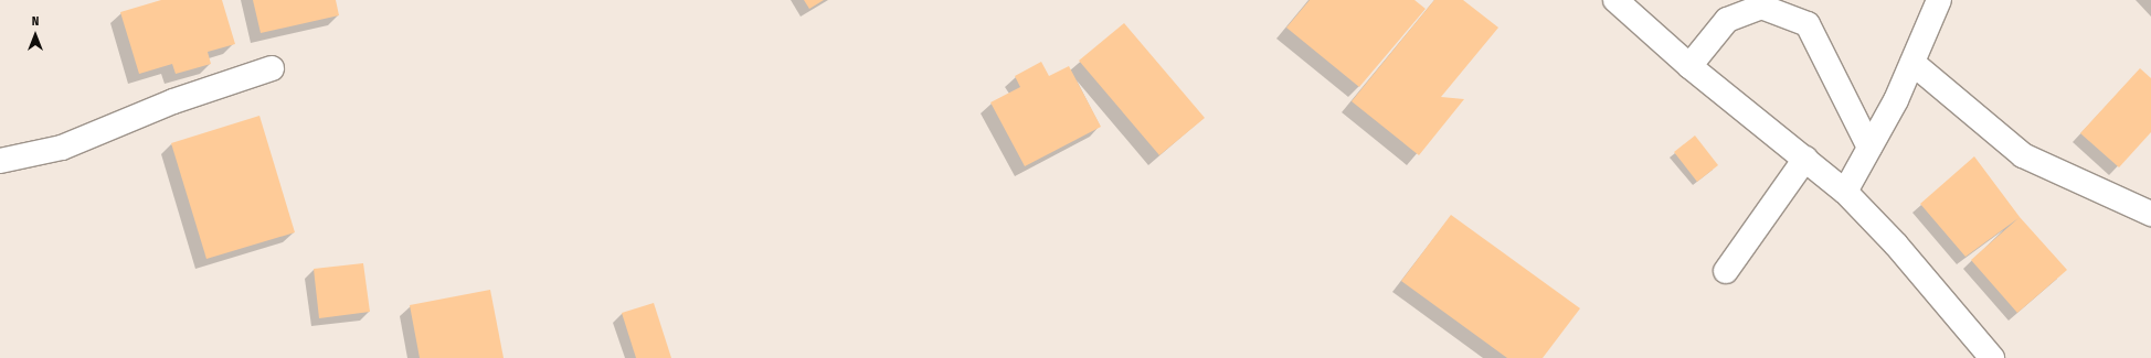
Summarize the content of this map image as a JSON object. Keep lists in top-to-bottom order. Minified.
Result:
{"north":"top"}
